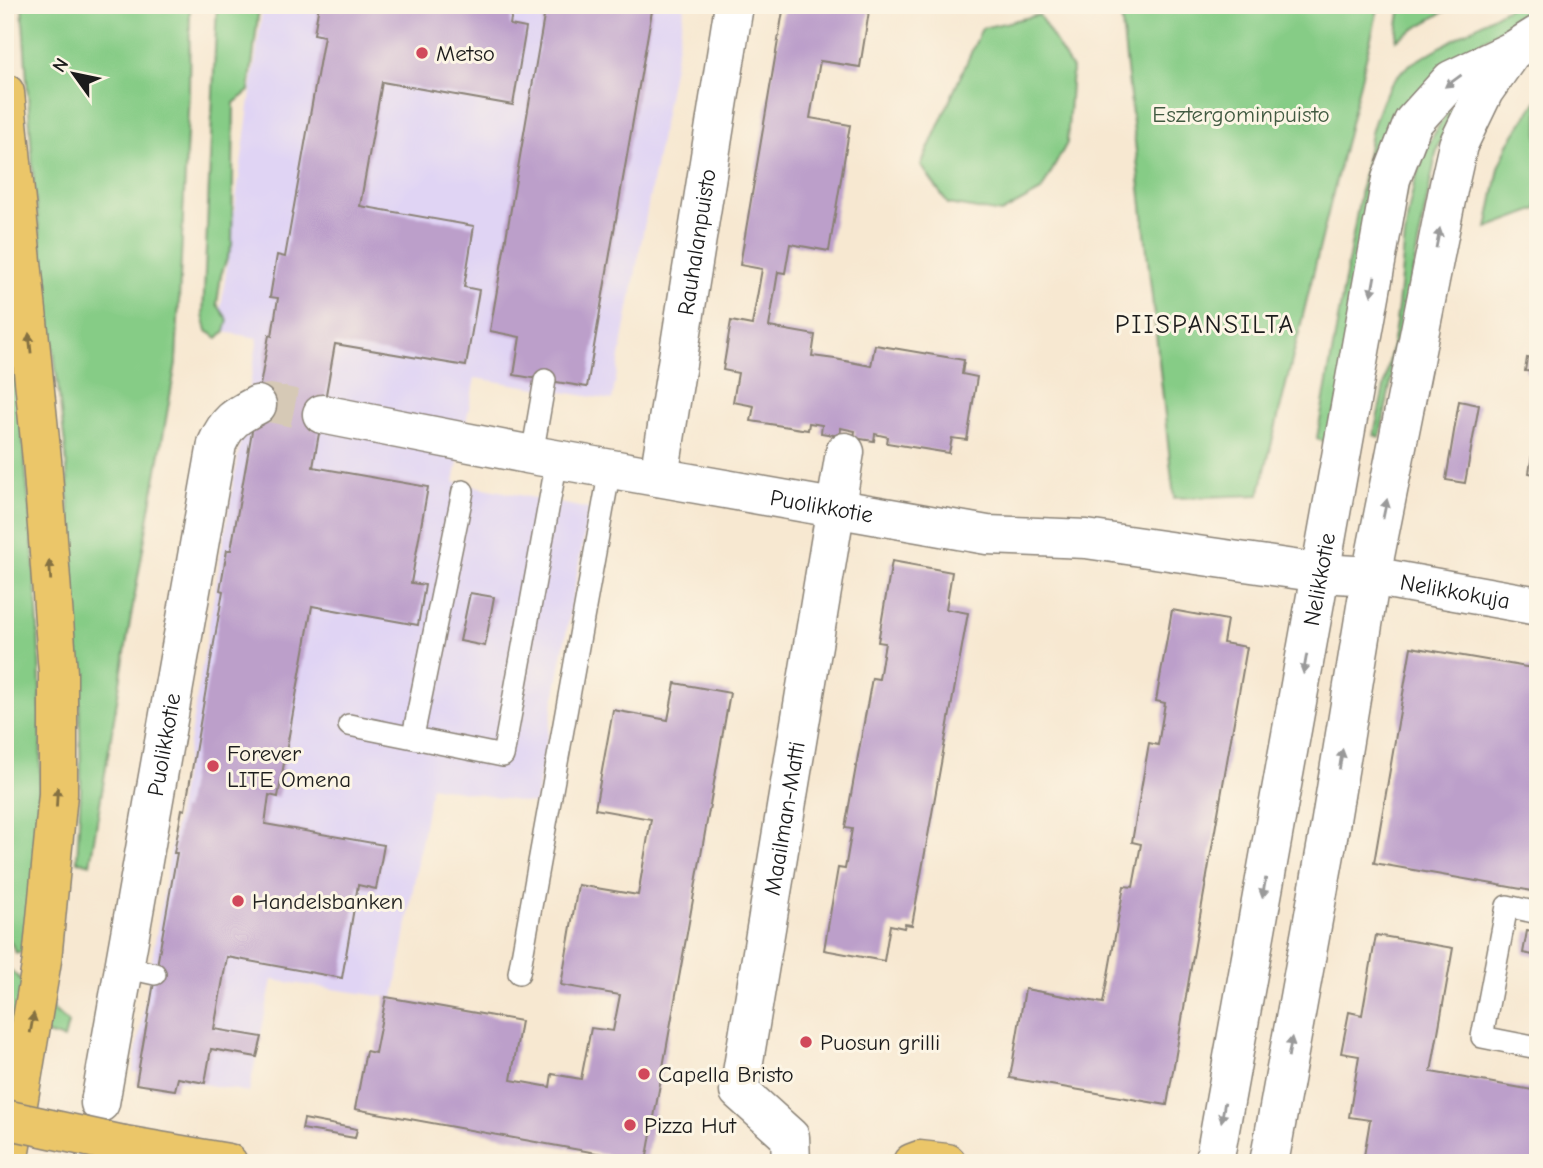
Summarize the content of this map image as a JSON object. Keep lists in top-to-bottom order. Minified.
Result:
{"streets":{"street":["Rauhalanpuisto","Puolikkotie","Nelikkotie","Nelikkokuja","Maailman-Matti"]},"crossings":[["Rauhalanpuisto","Puolikkotie"],["Puolikkotie","Nelikkotie"],["Puolikkotie","Nelikkokuja"],["Puolikkotie","Maailman-Matti"],["Nelikkotie","Nelikkokuja"]],"districts":["PIISPANSILTA"],"parks":["Esztergominpuisto"],"places":["Metso","Forever LITE Omena","Handelsbanken","Puosun grilli","Capella Bristo","Pizza Hut"],"north":"top left"}
